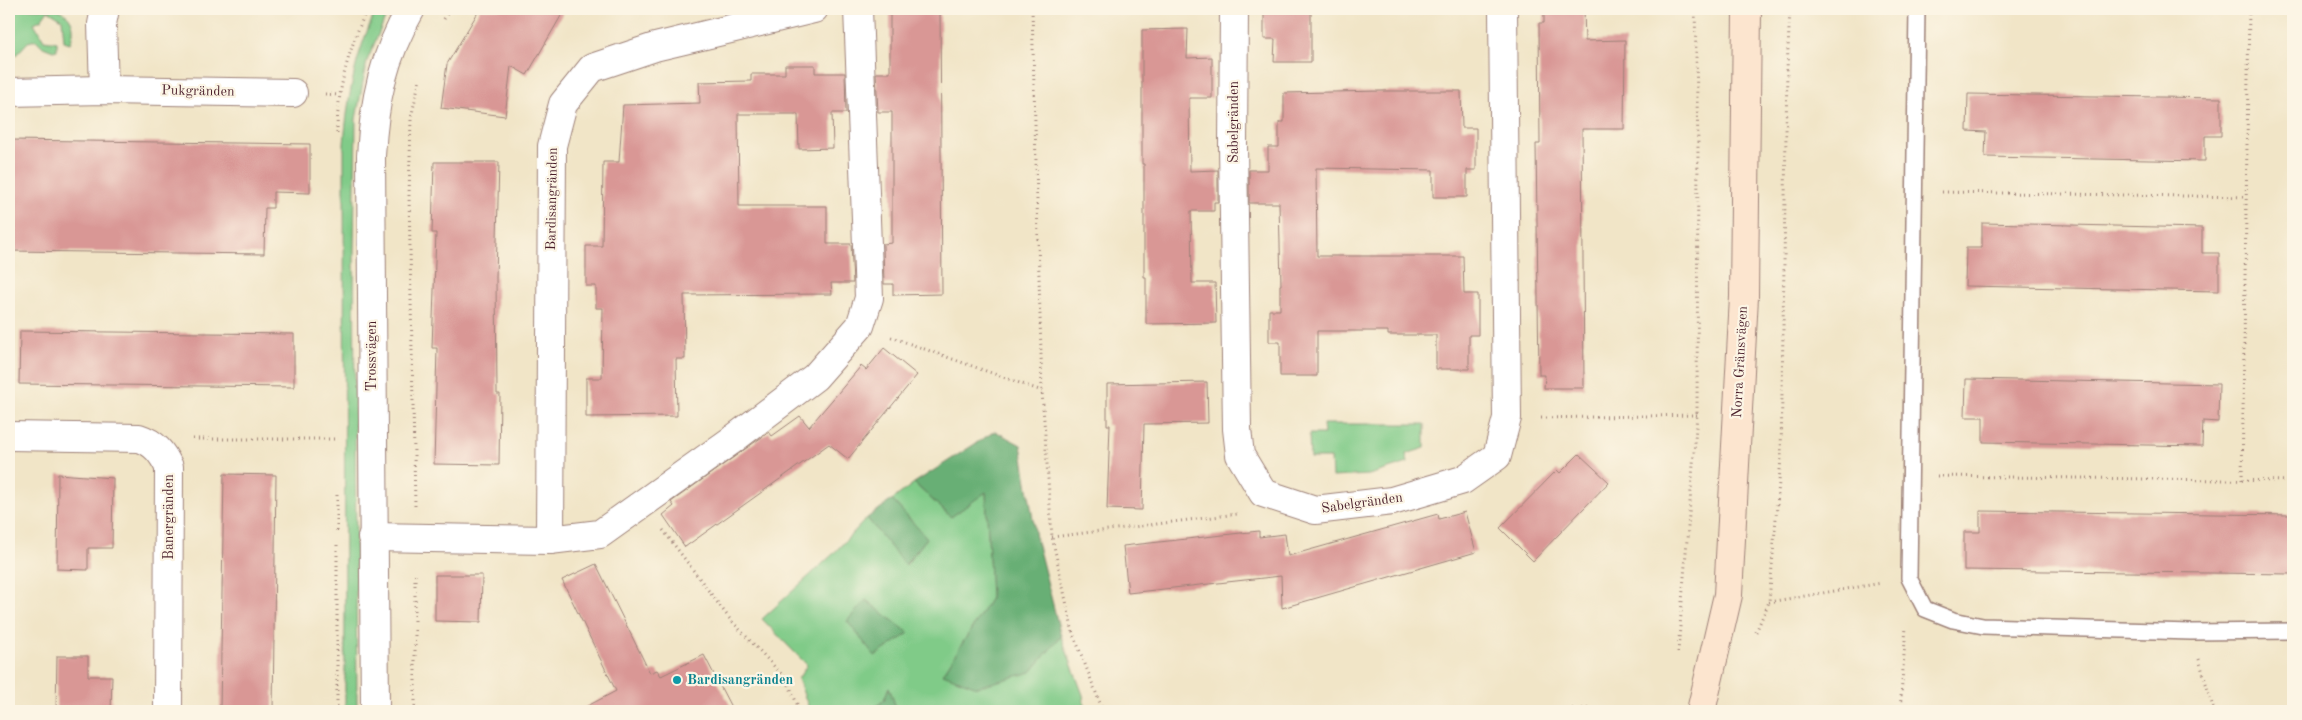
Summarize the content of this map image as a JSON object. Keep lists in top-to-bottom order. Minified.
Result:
{"streets":{"street":["Pukgränden","Sabelgränden","Bardisangränden","Trossvägen","Norra Gränsvägen","Banergränden"]},"places":["Bardisangränden"]}
